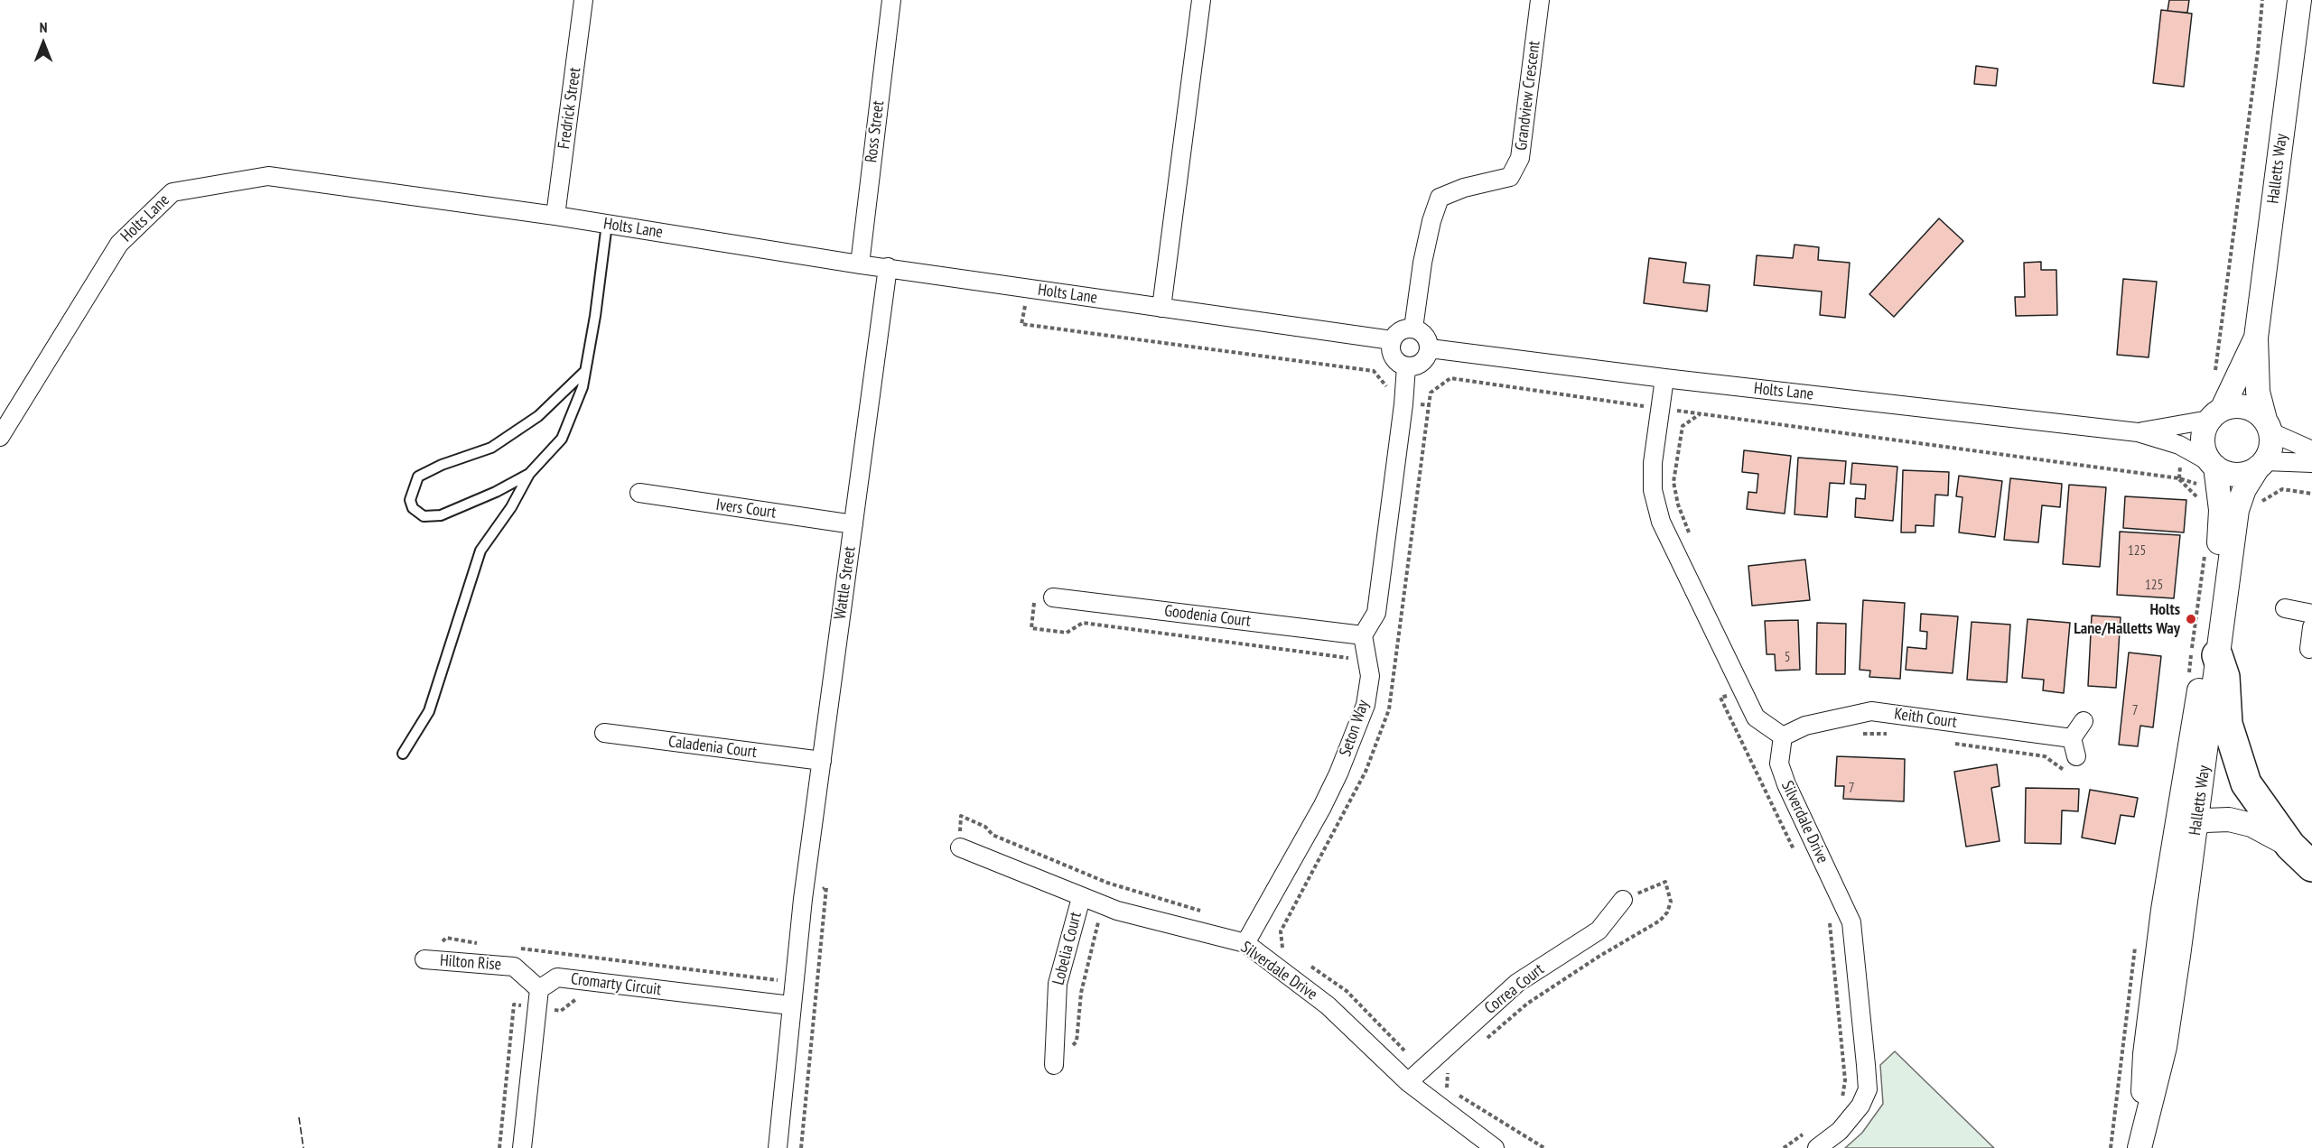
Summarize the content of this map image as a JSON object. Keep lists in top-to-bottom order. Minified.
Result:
{"streets":{"street":["Grandview Crescent","Fredrick Street","Ross Street","Halletts Way","Holts Lane","Ivers Court","Wattle Street","Goodenia Court","Keith Court","Seton Way","Caladenia Court","Silverdale Drive","Lobelia Court","Hilton Rise","Cromarty Circuit","Correa Court"]},"crossings":[["Grandview Crescent","Holts Lane"],["Fredrick Street","Holts Lane"],["Ross Street","Holts Lane"],["Halletts Way","Holts Lane"],["Holts Lane","Wattle Street"],["Ivers Court","Wattle Street"],["Wattle Street","Caladenia Court"],["Goodenia Court","Seton Way"],["Keith Court","Silverdale Drive"],["Seton Way","Silverdale Drive"],["Silverdale Drive","Lobelia Court"],["Silverdale Drive","Correa Court"],["Hilton Rise","Cromarty Circuit"]],"places":["Holts Lane/Halletts Way"],"house_numbers":["125","125","5","7","7"],"north":"top"}
